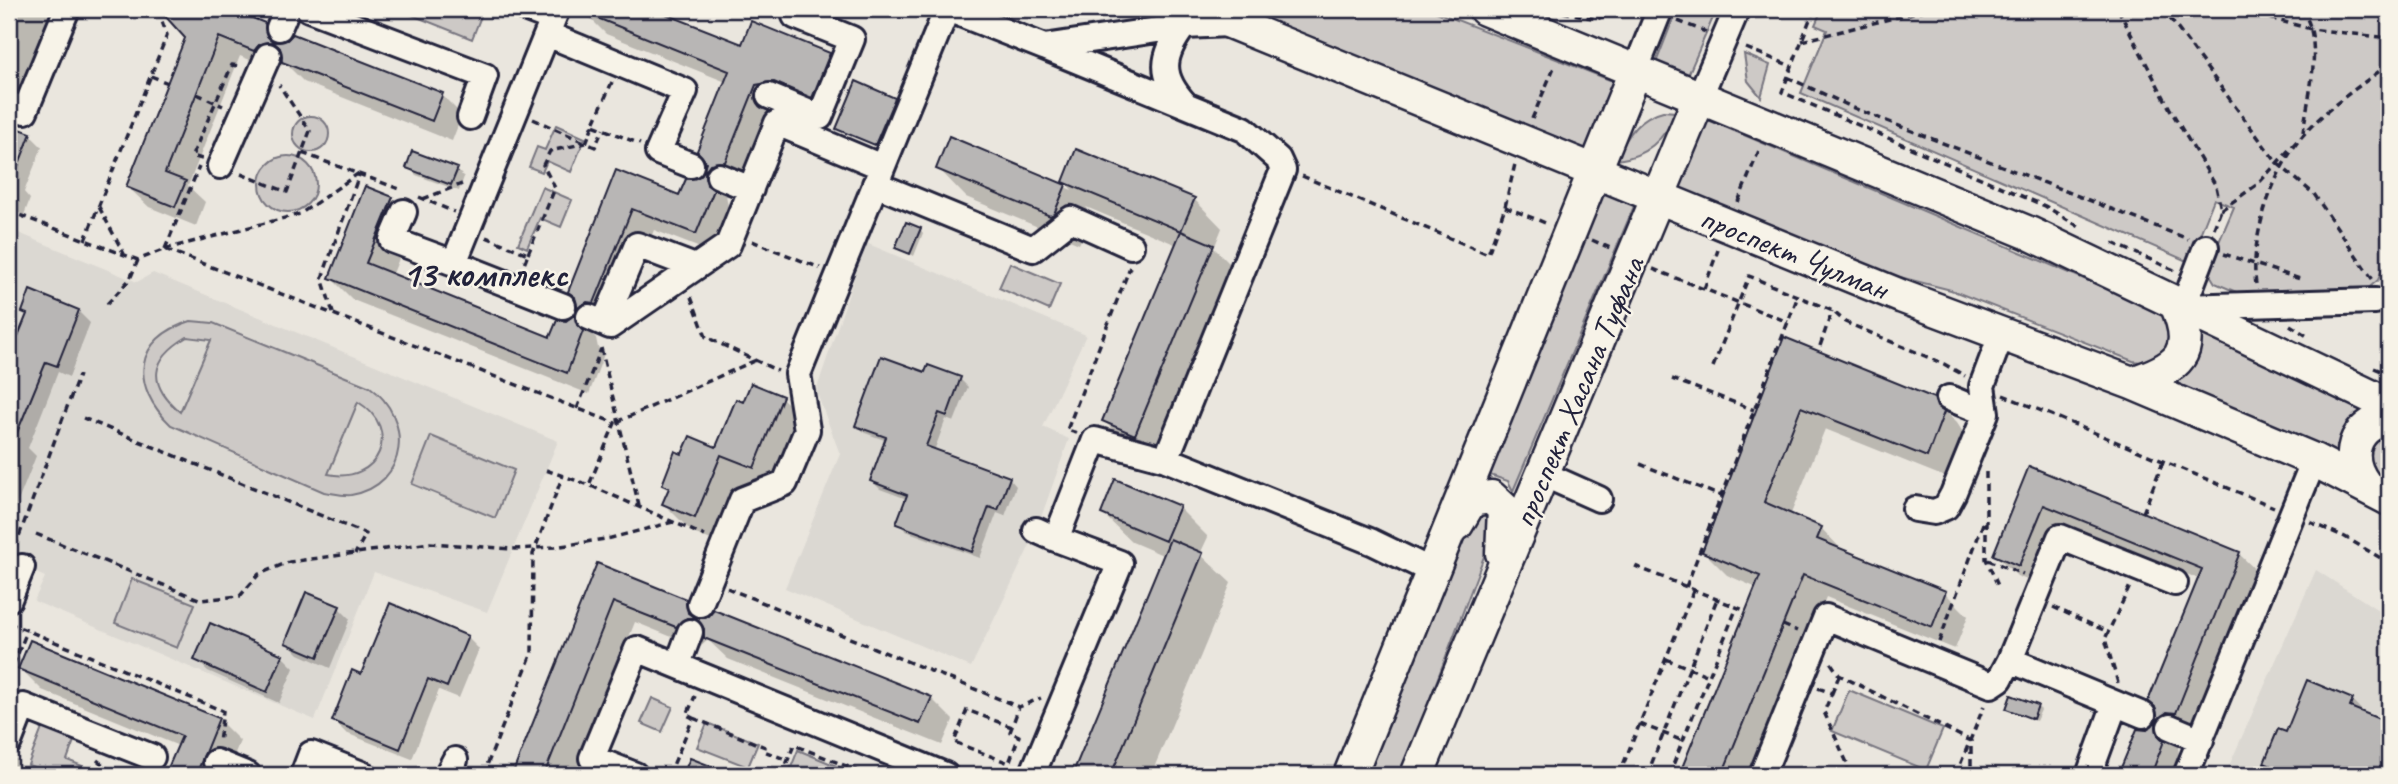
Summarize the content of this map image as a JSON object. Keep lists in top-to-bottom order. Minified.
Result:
{"streets":{"main road":["проспект Чулман","проспект Хасана Туфана"]},"crossings":[["проспект Чулман","проспект Хасана Туфана"]],"districts":["13 комплекс"]}
